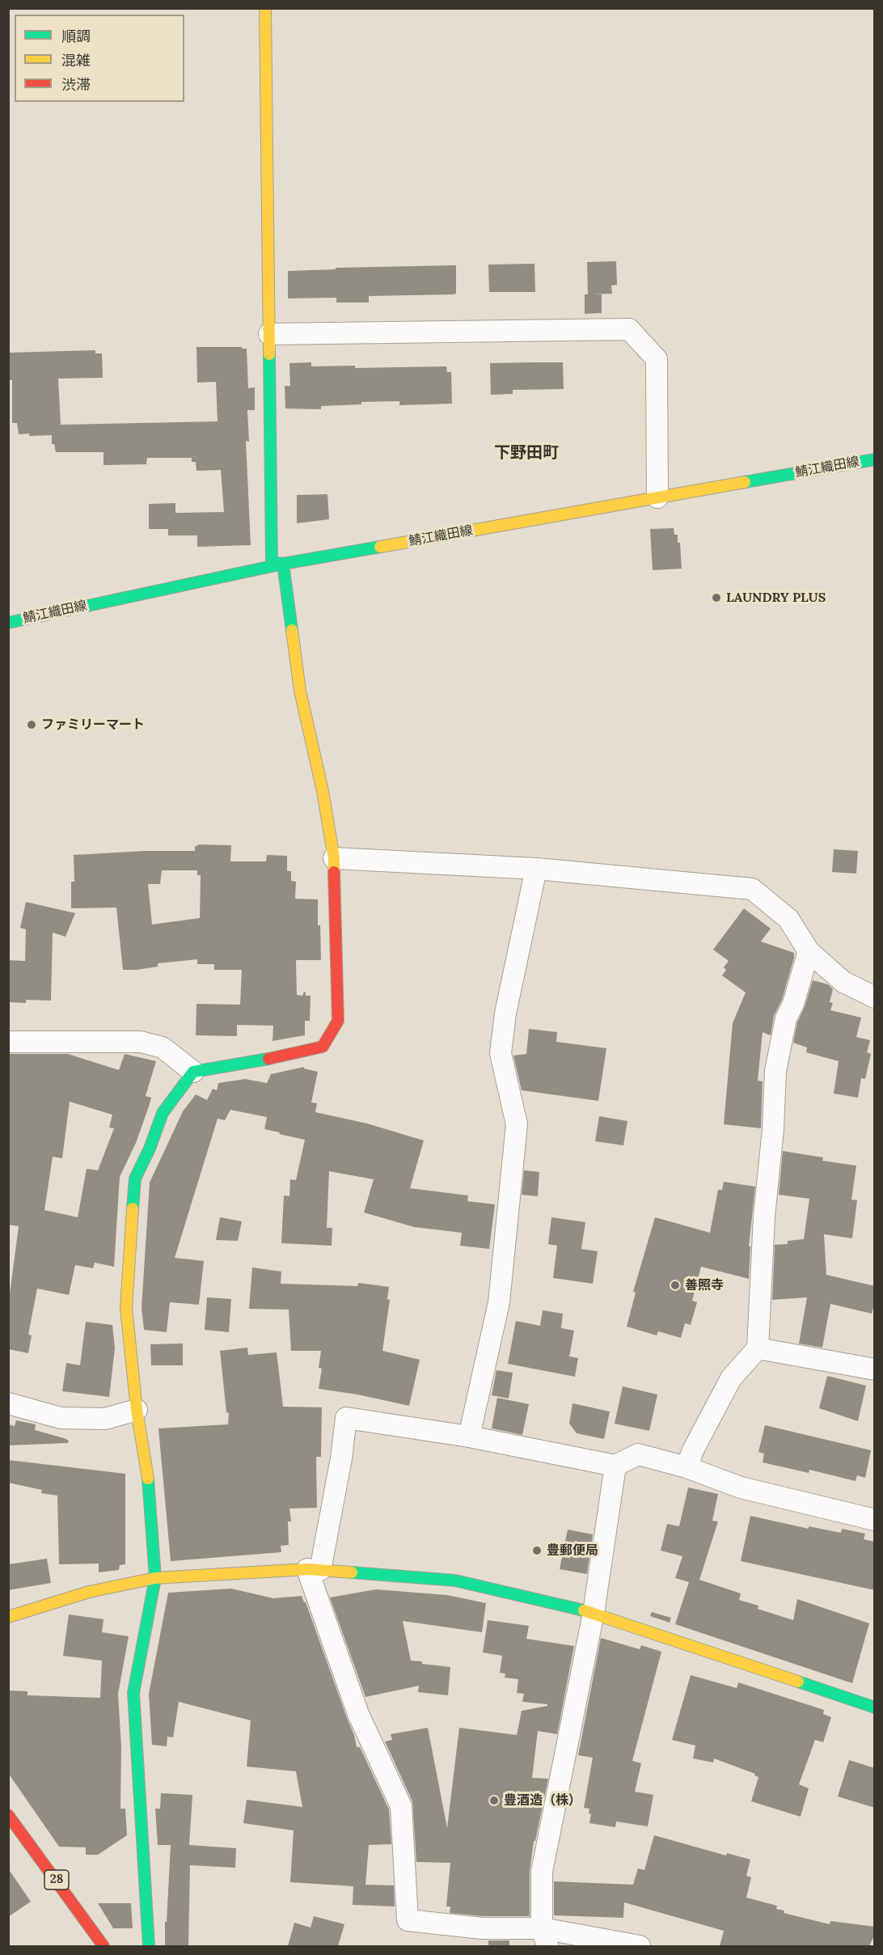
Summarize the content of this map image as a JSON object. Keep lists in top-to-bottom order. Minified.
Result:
{"streets":{"street":["鯖江織田線","28"]},"districts":["下野田町"],"places":["LAUNDRY PLUS","ファミリーマート","善照寺","豊郵便局","豊酒造（株）"],"legend":["順調","混雑","渋滞"]}
